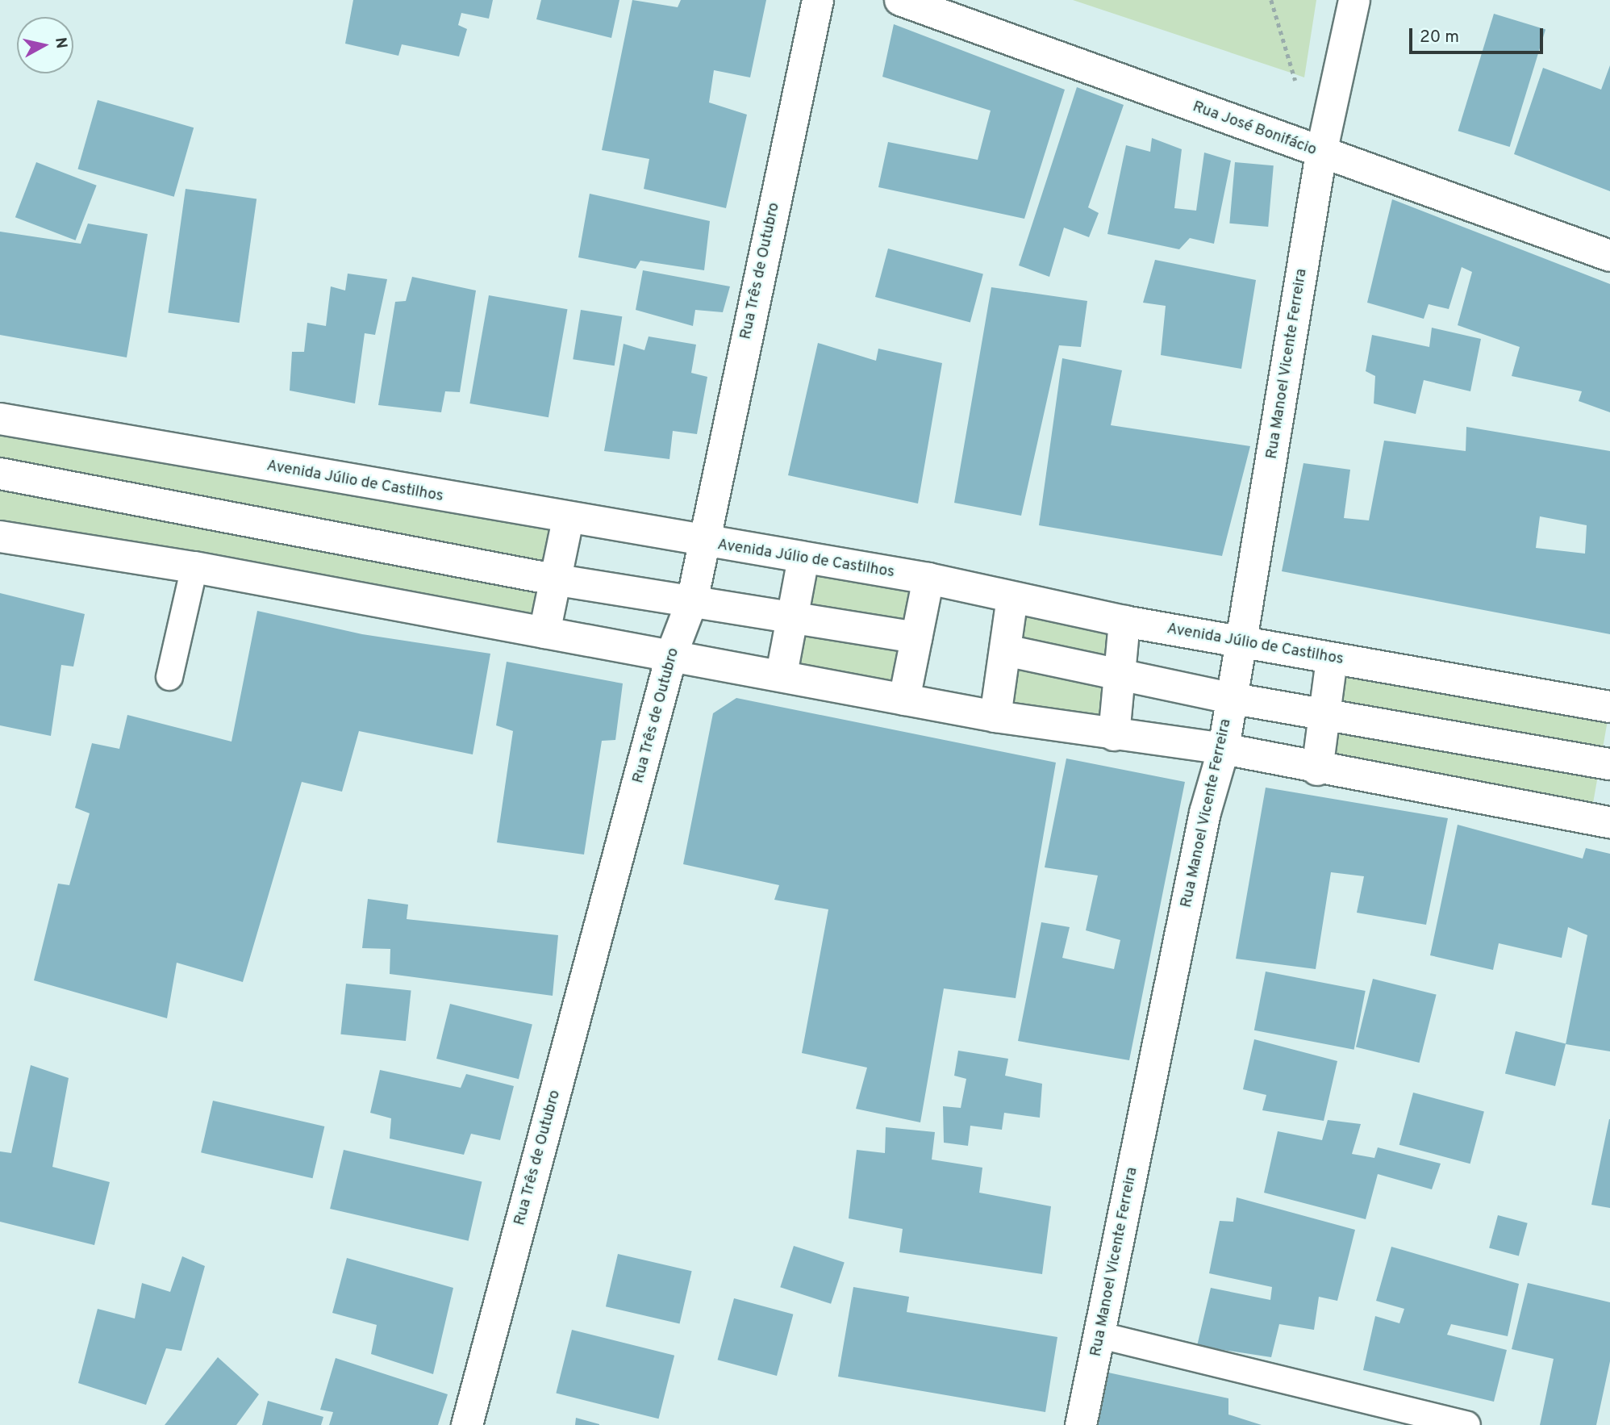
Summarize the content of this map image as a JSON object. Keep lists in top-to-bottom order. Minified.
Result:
{"streets":{"street":["Rua José Bonifácio","Rua Três de Outubro","Rua Manoel Vicente Ferreira","Avenida Júlio de Castilhos"]},"crossings":[["Rua José Bonifácio","Rua Manoel Vicente Ferreira"],["Rua Três de Outubro","Avenida Júlio de Castilhos"],["Rua Manoel Vicente Ferreira","Avenida Júlio de Castilhos"]],"scale_bar":"20 m","north":"right"}
